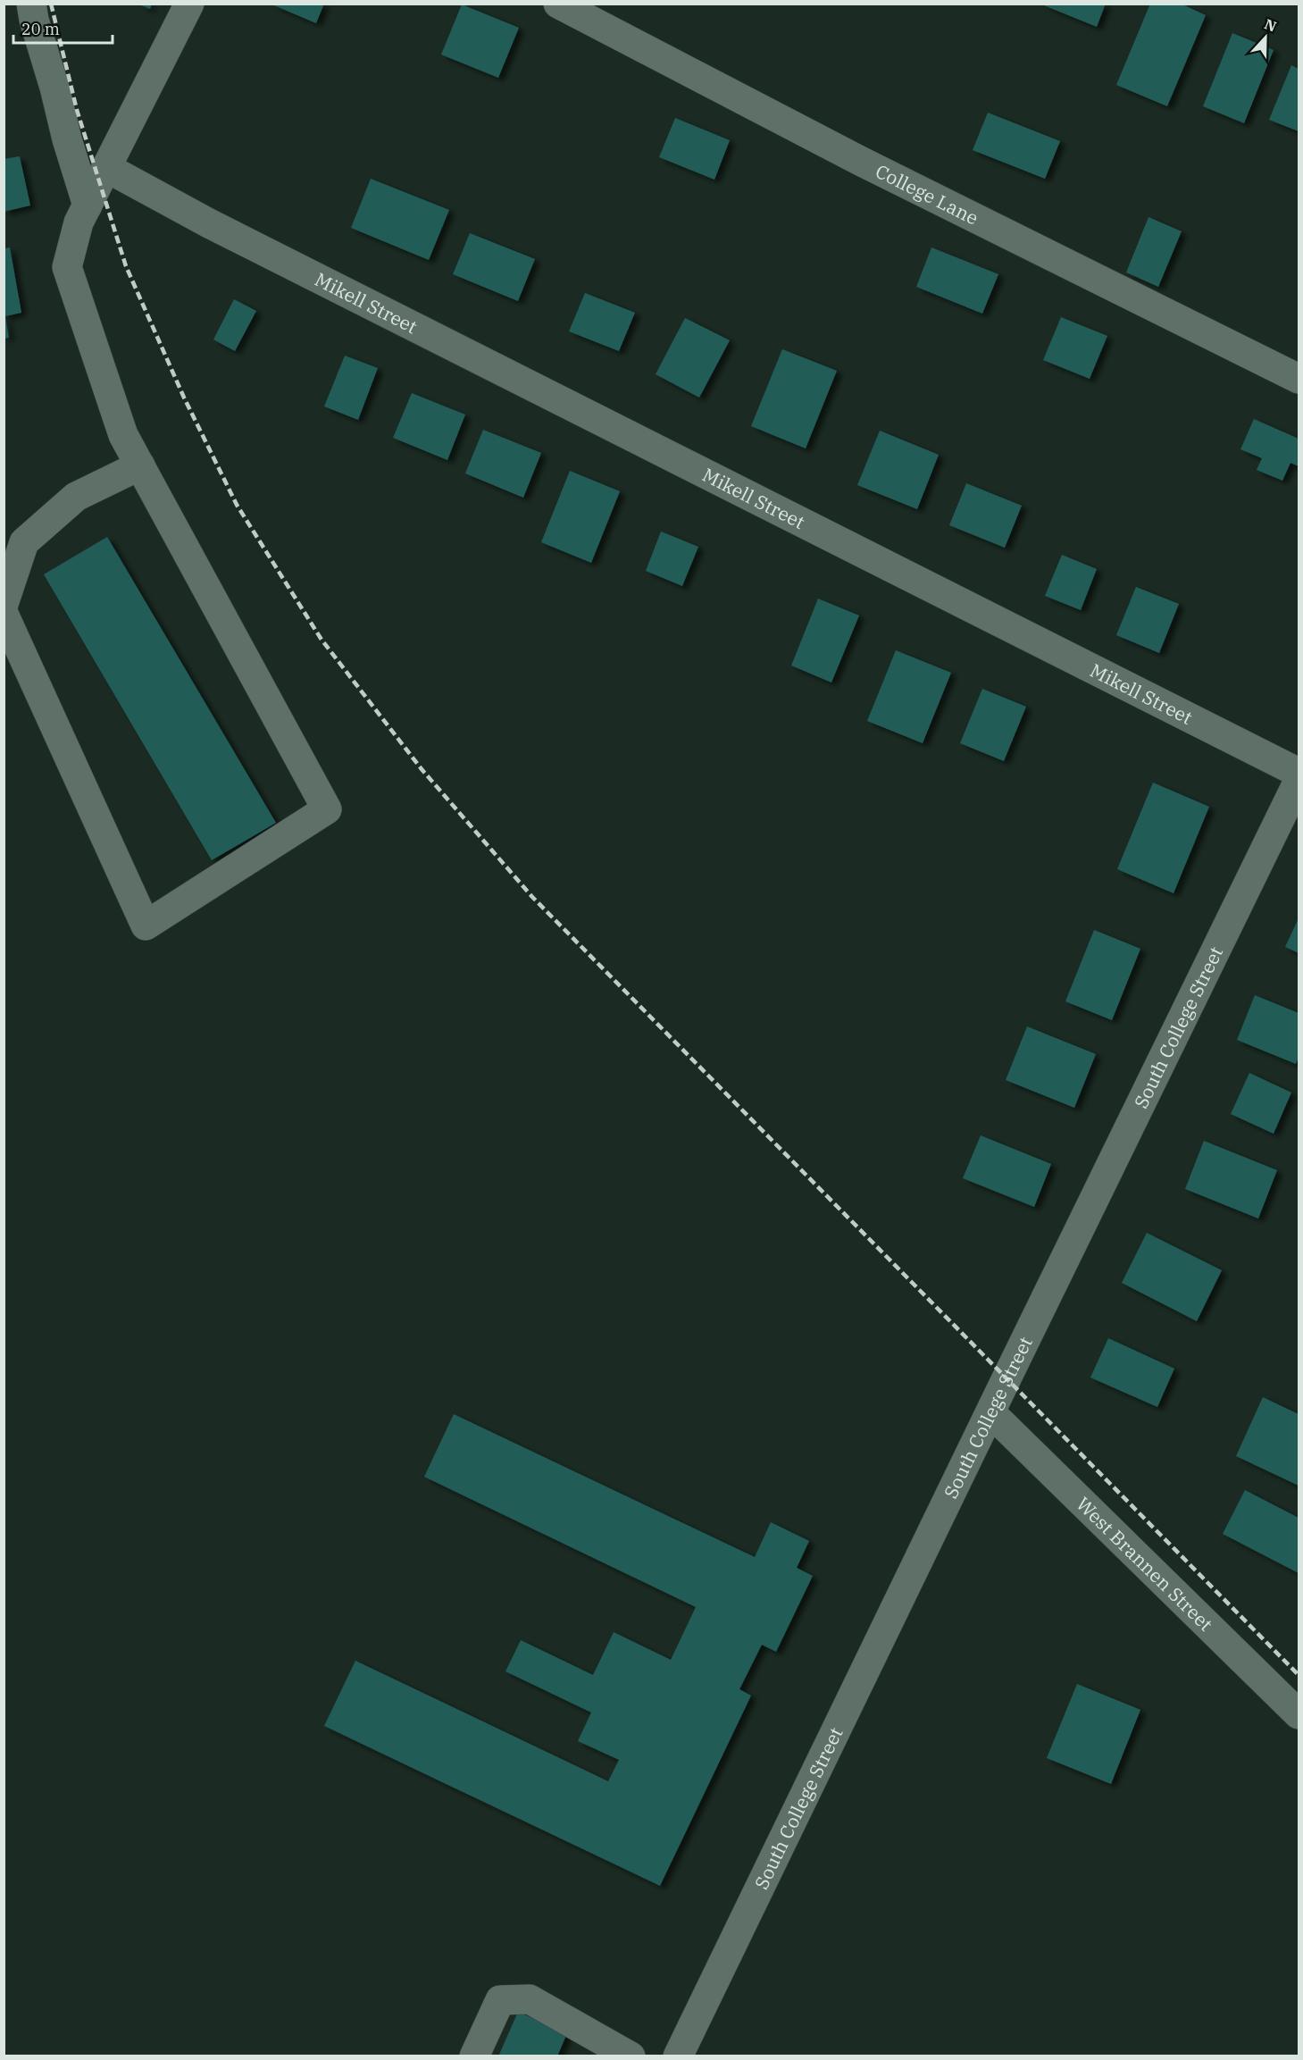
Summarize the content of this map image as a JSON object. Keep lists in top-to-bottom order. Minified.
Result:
{"streets":{"street":["College Lane","Mikell Street","South College Street","West Brannen Street"]},"crossings":[["South College Street","West Brannen Street"]],"scale_bar":"20 m","north":"top"}
